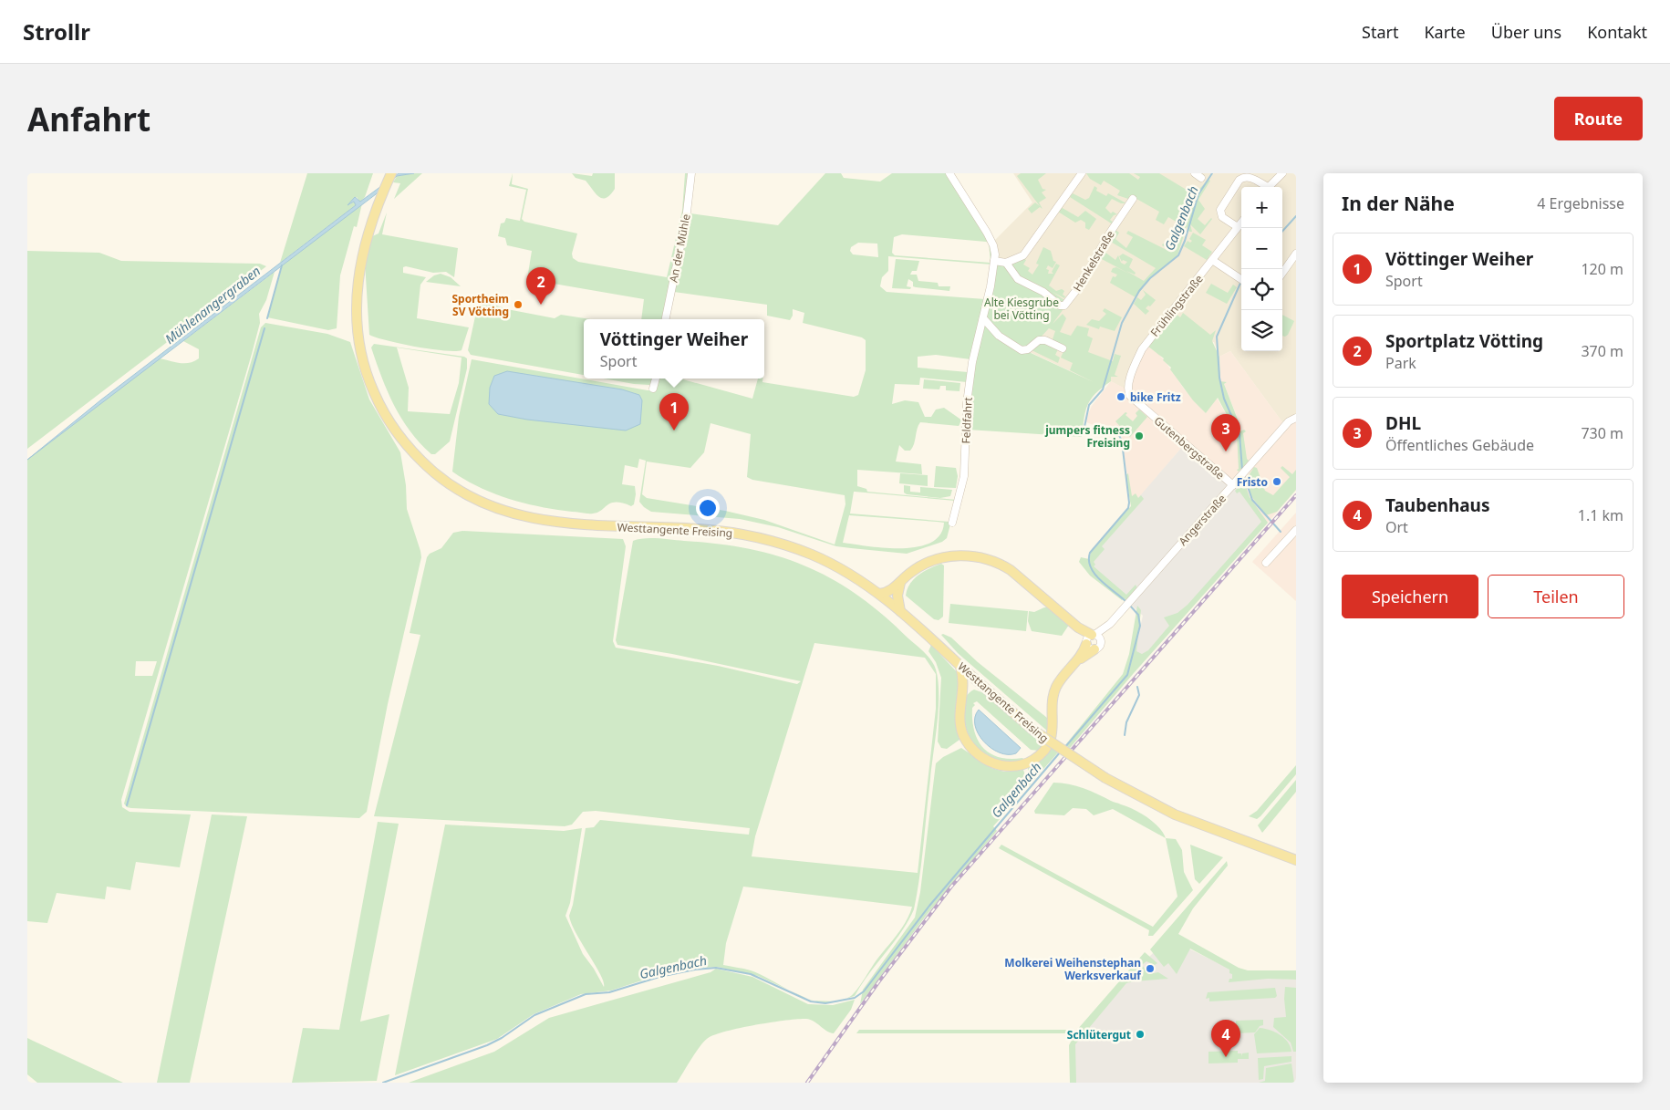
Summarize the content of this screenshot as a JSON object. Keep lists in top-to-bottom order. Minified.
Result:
{"streets":{"main road":["Westtangente Freising"],"street":["An der Mühle","Henkelstraße","Frühlingstraße","Feldfahrt","Gutenbergstraße","Angerstraße"]},"crossings":[["Frühlingstraße","Gutenbergstraße"],["Gutenbergstraße","Angerstraße"]],"water":["Galgenbach","Mühlenangergraben"],"parks":["Alte Kiesgrube bei Vötting"],"places":["Sportheim SV Vötting","bike Fritz","jumpers fitness Freising","Fristo","Molkerei Weihenstephan Werksverkauf","Schlütergut"],"page":{"header":"Strollr","nav":["Start","Karte","Über uns","Kontakt"],"buttons":["Route",["Speichern","Teilen"]],"title":"Anfahrt","heading":["In der Nähe","4 Ergebnisse"],"map_buttons":["+","−"],"list":[{"mark":"1","name":"Vöttinger Weiher","note":"Sport","value":"120 m"},{"mark":"2","name":"Sportplatz Vötting","note":"Park","value":"370 m"},{"mark":"3","name":"DHL","note":"Öffentliches Gebäude","value":"730 m"},{"mark":"4","name":"Taubenhaus","note":"Ort","value":"1.1 km"}],"pins":["2","1","3","4"],"popup":["Vöttinger Weiher","Sport"]}}
